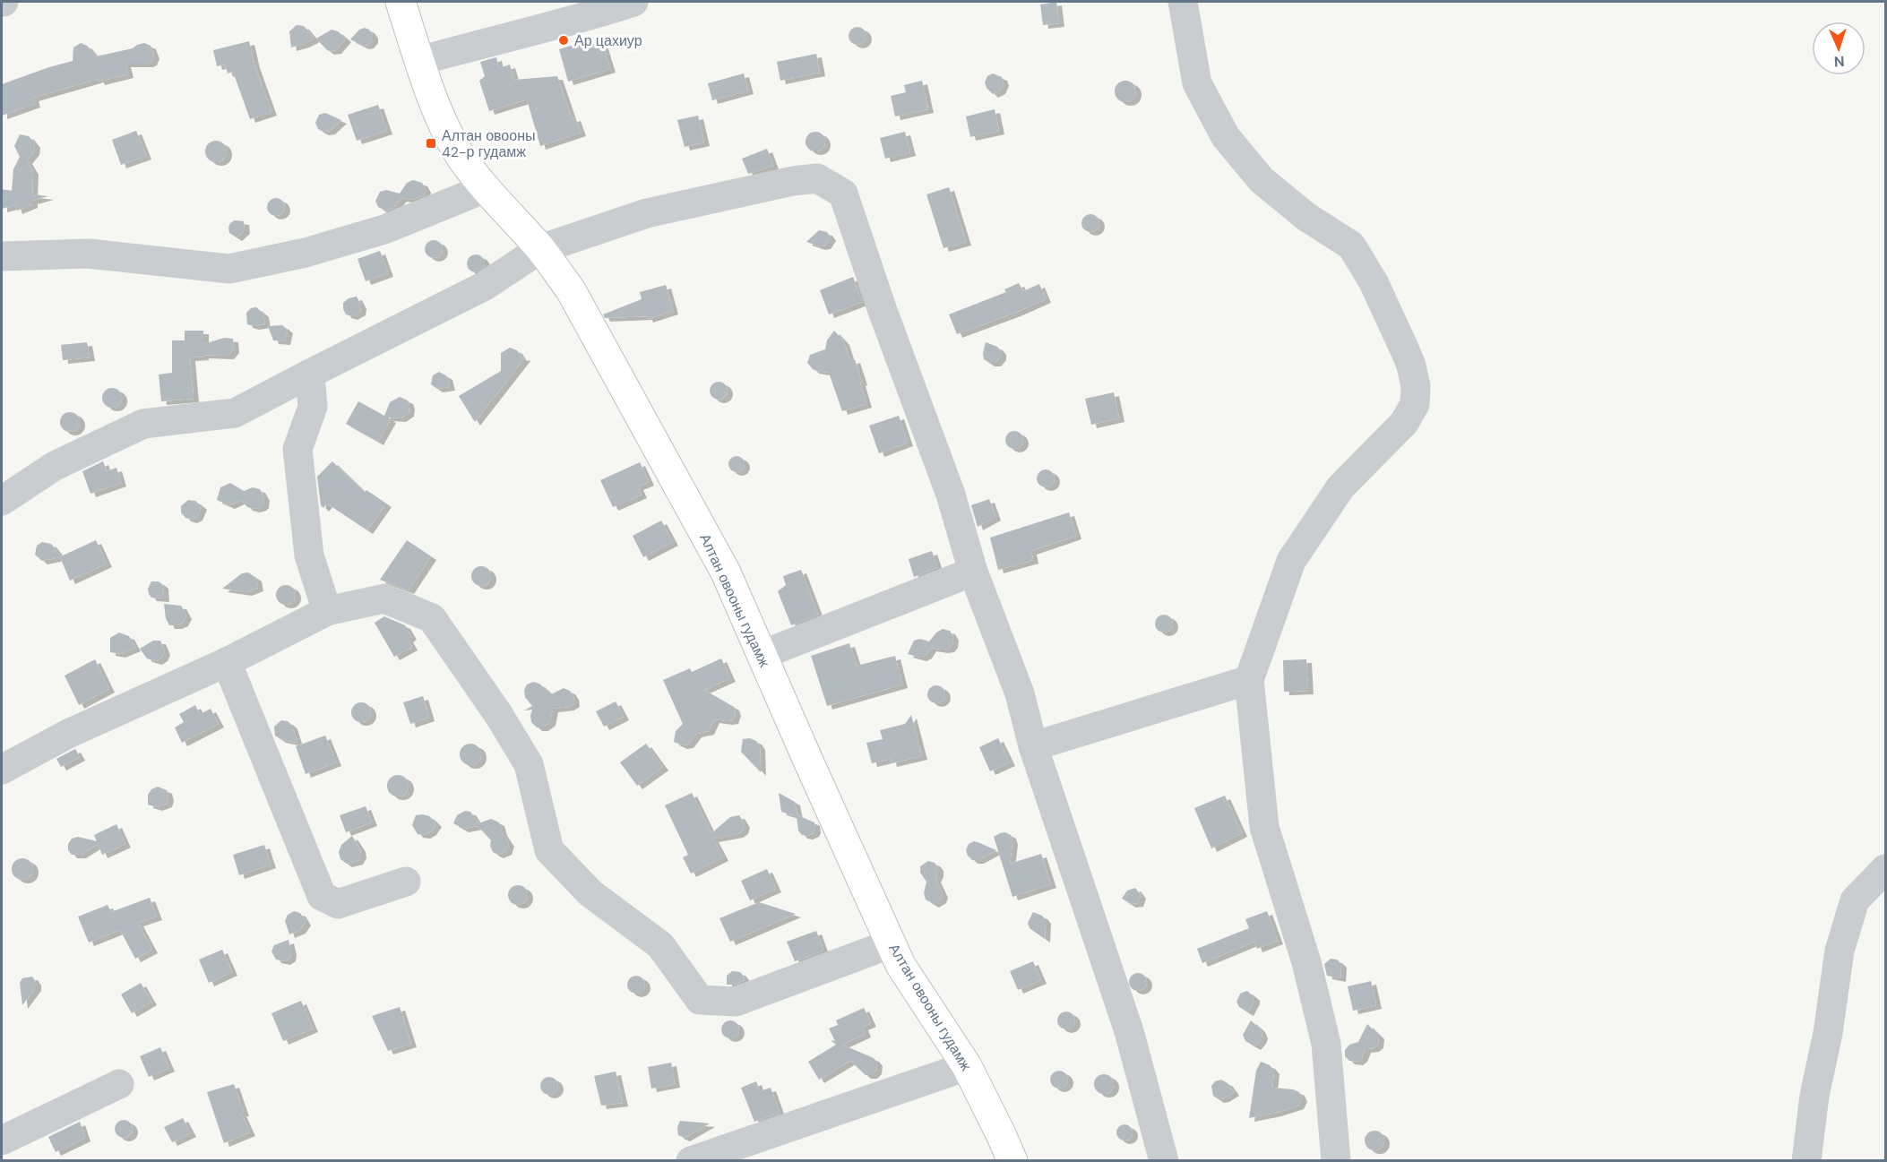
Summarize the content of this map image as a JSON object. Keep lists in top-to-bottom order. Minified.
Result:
{"streets":{"main road":["Алтан овооны гудамж"]},"places":{"other":["Ар цахиур"],"transit":["Алтан овооны 42-р гудамж"]},"north":"bottom"}
